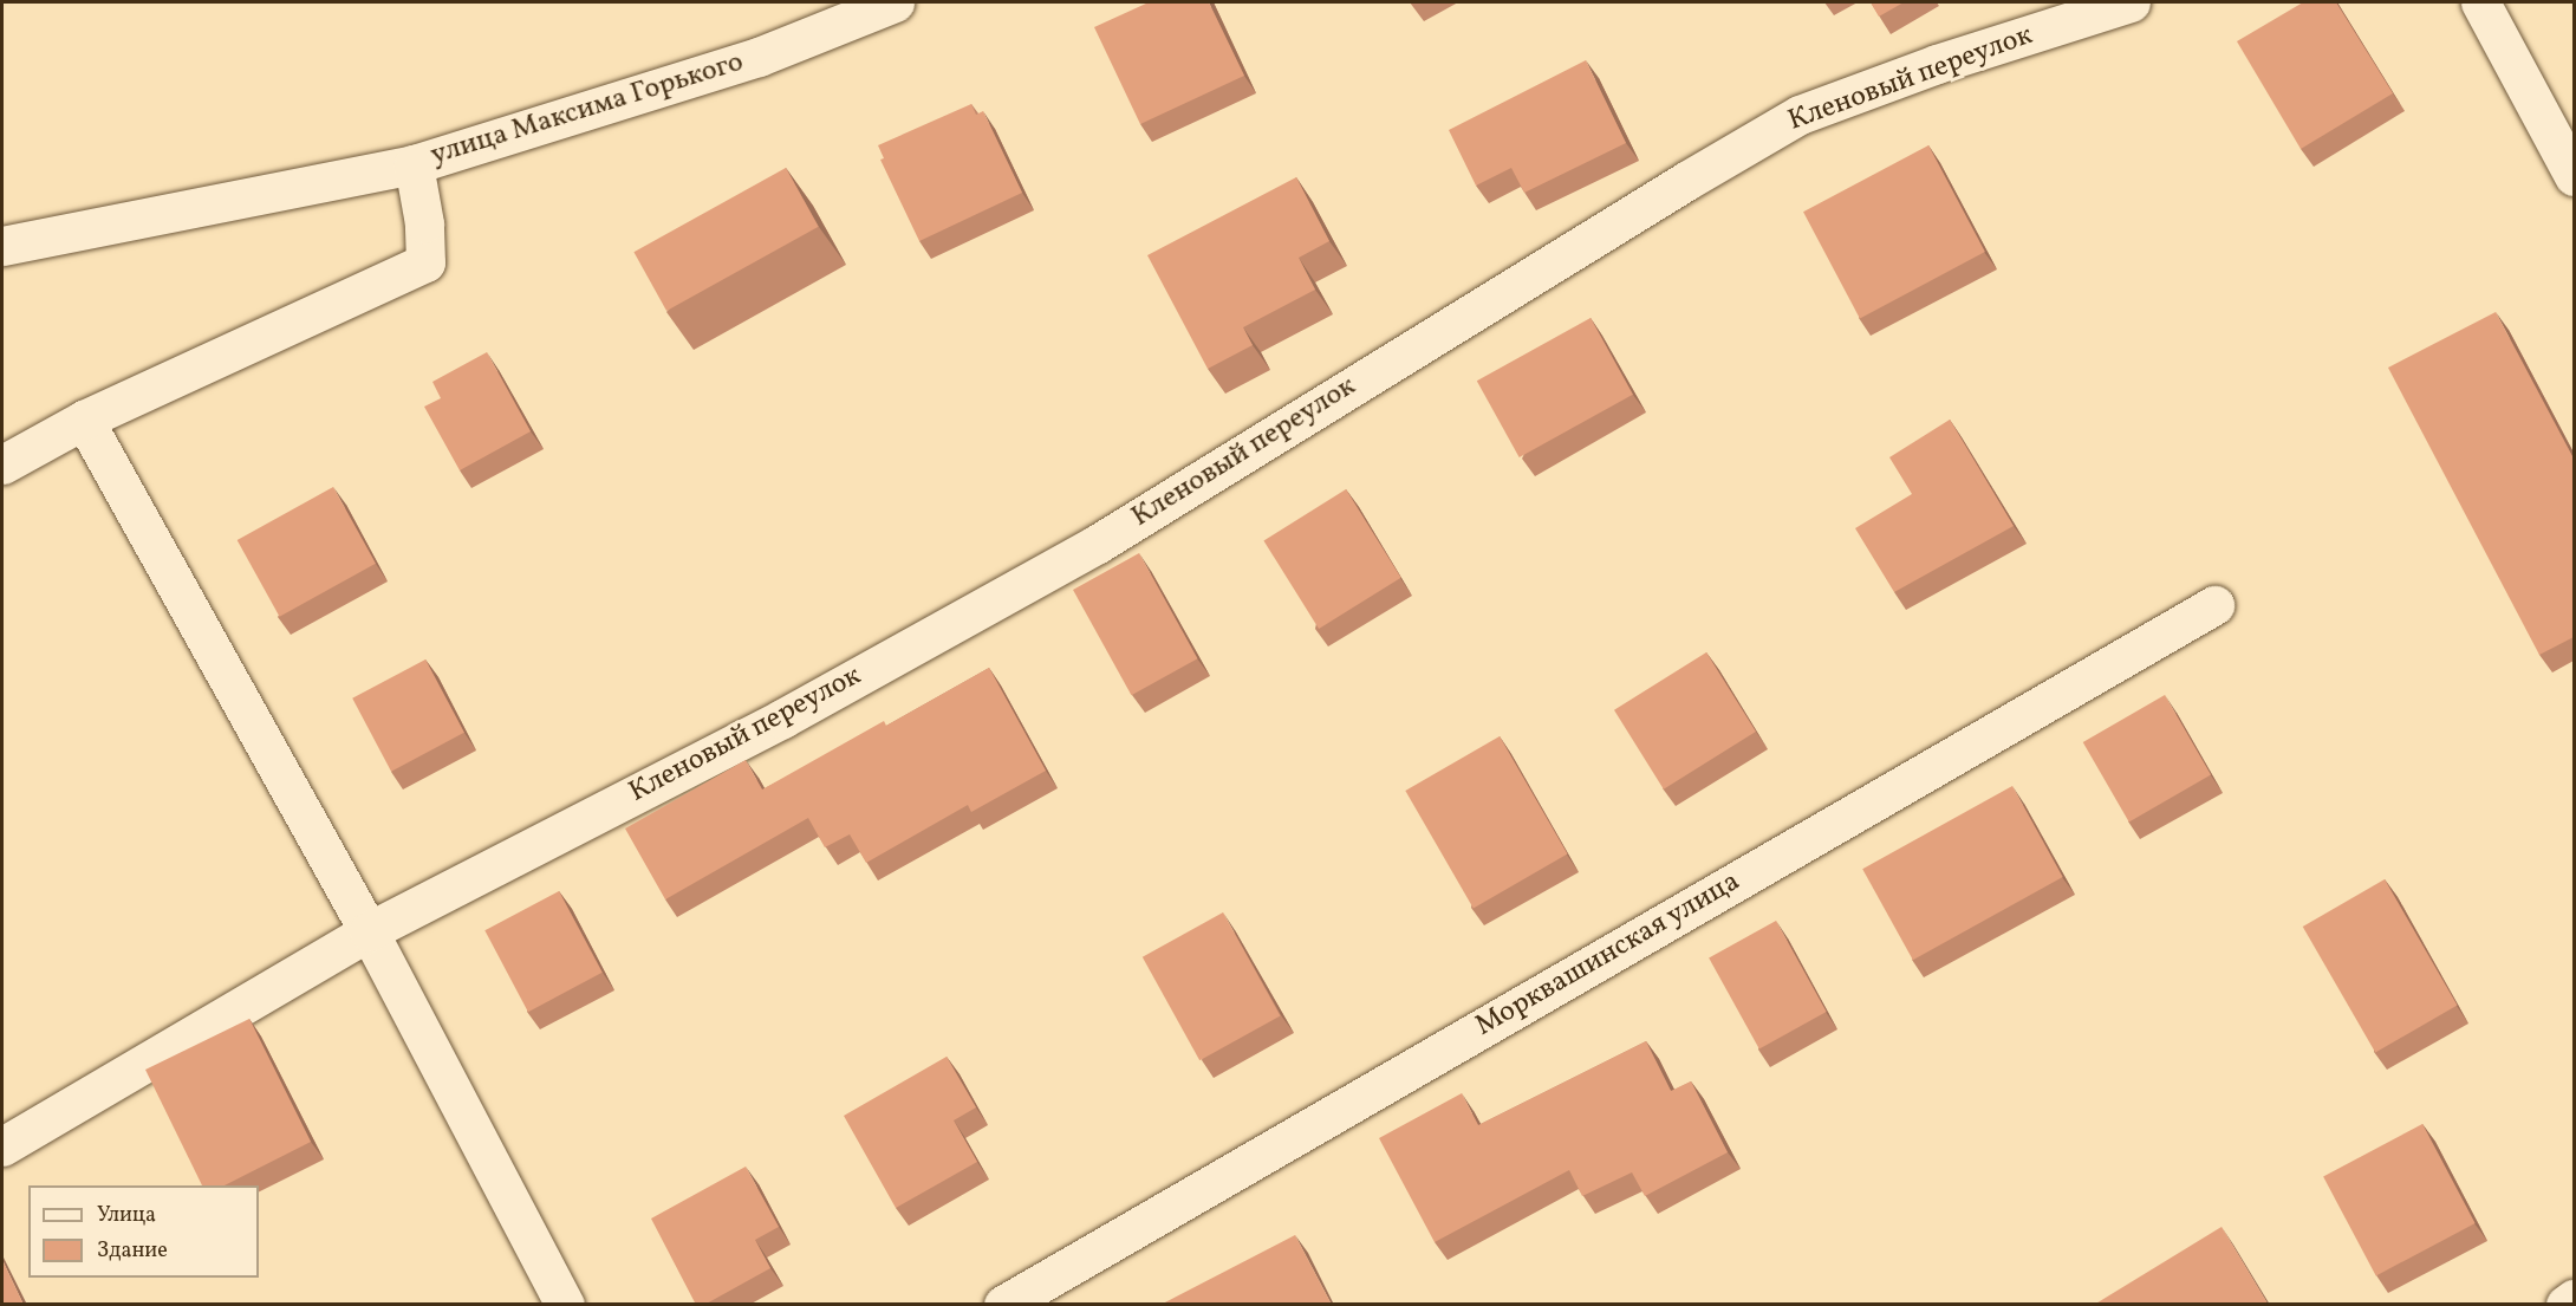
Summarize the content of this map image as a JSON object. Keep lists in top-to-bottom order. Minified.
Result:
{"streets":{"street":["Кленовый переулок","улица Максима Горького","Морквашинская улица"]},"legend":["Улица","Здание"]}
